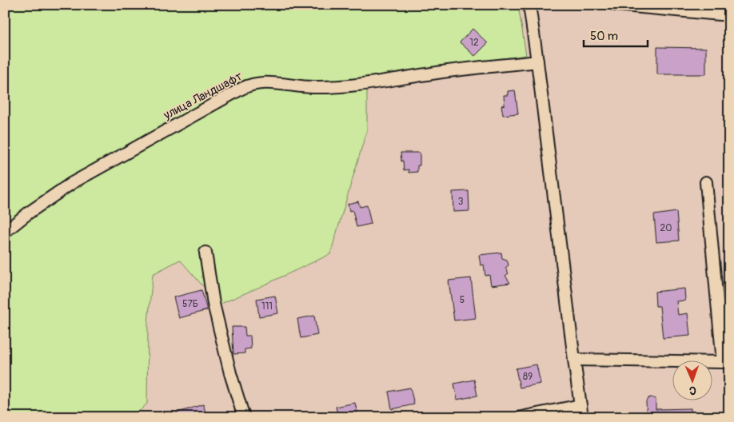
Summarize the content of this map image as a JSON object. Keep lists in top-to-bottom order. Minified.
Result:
{"streets":{"street":["улица Ландшафт"]},"house_numbers":["12","3","20","5","57Б","111","89"],"scale_bar":"50 m","north":"bottom"}
